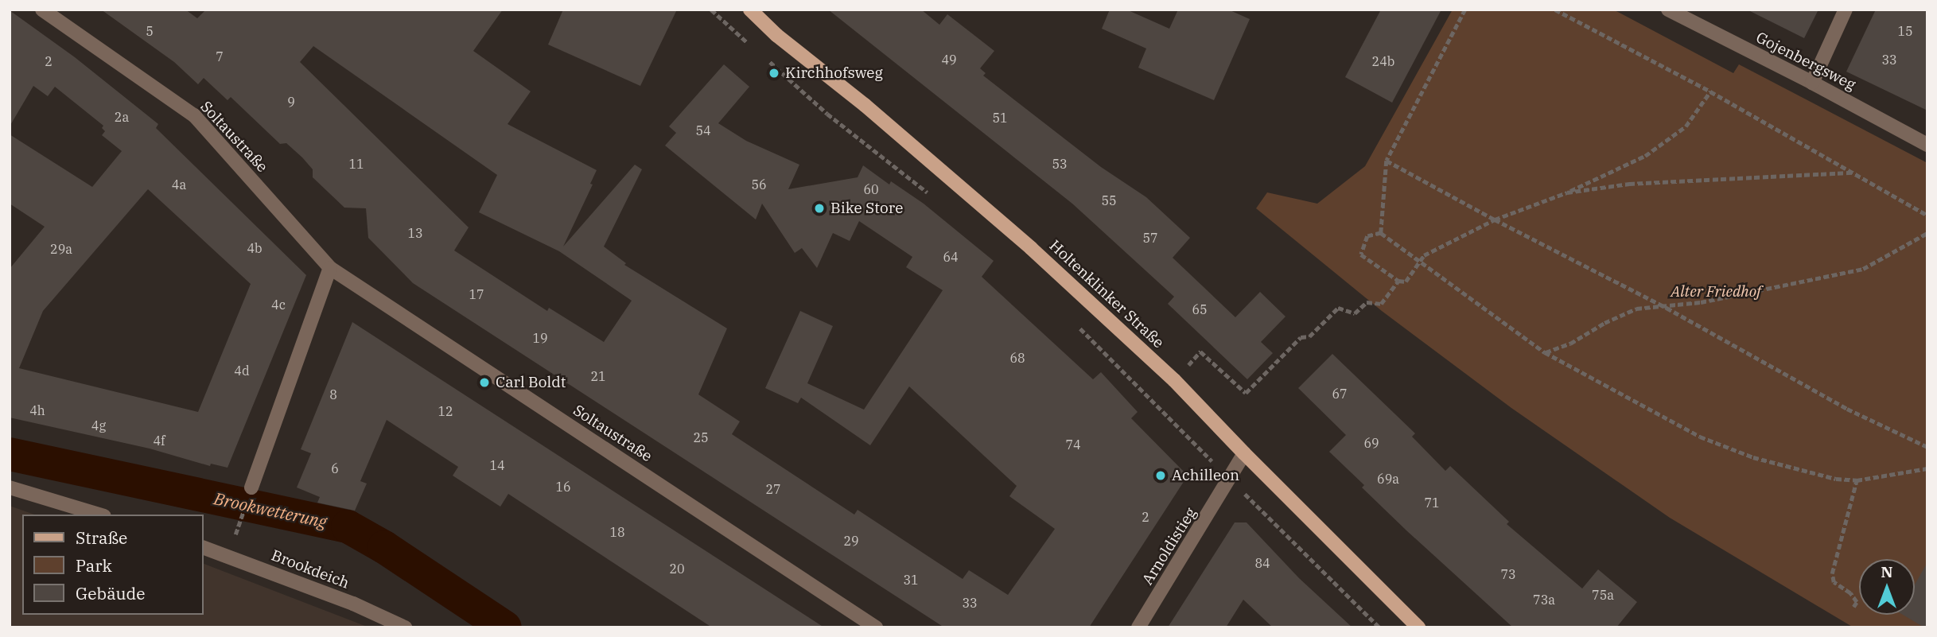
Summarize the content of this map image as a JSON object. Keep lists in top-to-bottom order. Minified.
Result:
{"streets":{"main road":["Holtenklinker Straße"],"street":["Gojenbergsweg","Soltaustraße","Arnoldistieg","Brookdeich"]},"crossings":[["Holtenklinker Straße","Arnoldistieg"]],"water":["Brookwetterung"],"parks":["Alter Friedhof"],"places":["Kirchhofsweg","Bike Store","Carl Boldt","Achilleon"],"house_numbers":["5","15","7","49","33","2","24b","9","2a","51","54","11","53","4a","56","60","55","13","57","4b","29a","64","17","4c","65","19","68","4d","21","67","8","4h","12","4g","25","4f","69","74","14","6","69a","16","27","71","2","18","29","84","20","73","31","75a","73a","33"],"legend":["Straße","Park","Gebäude"],"north":"top"}
